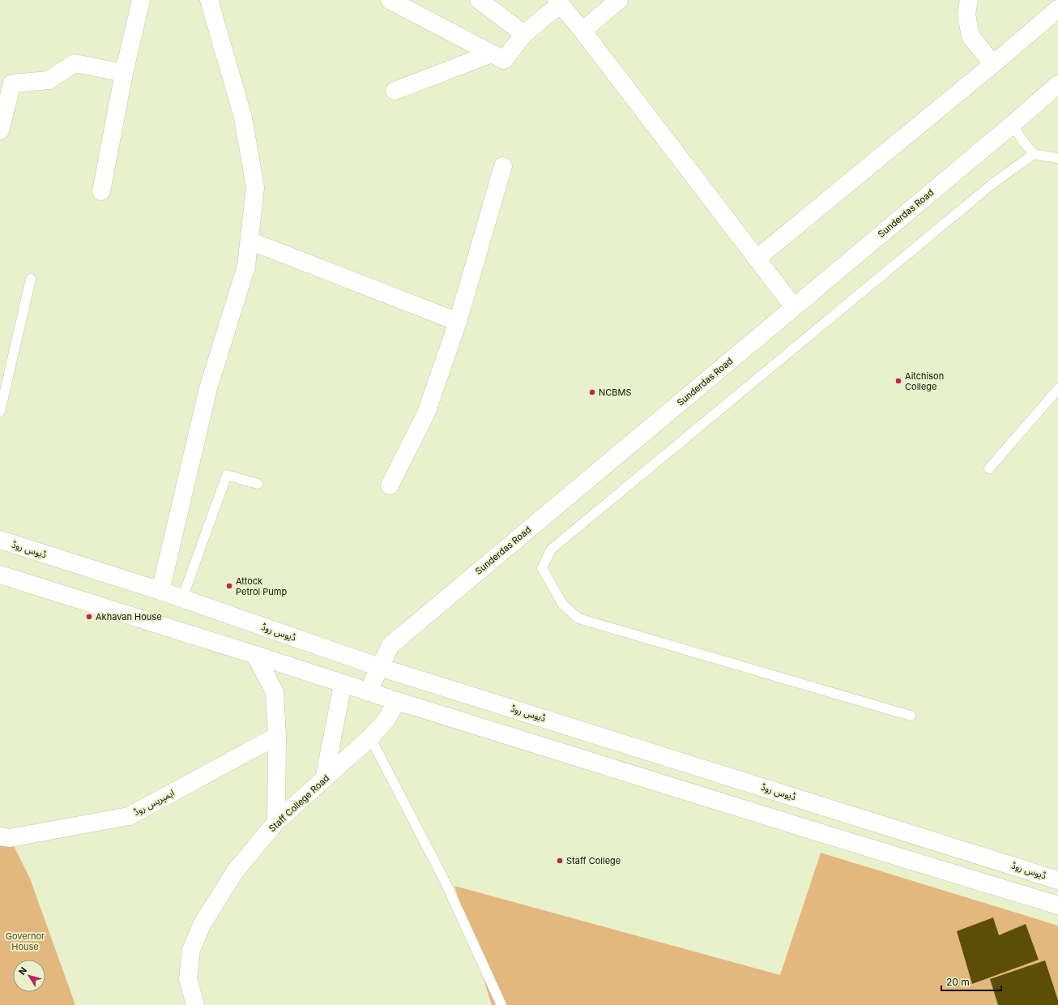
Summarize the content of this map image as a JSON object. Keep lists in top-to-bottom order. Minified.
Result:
{"streets":{"street":["Sunderdas Road","ڈیوس روڈ","ایمپریس روڈ","Staff College Road"]},"crossings":[["Sunderdas Road","ڈیوس روڈ"]],"parks":["Governor House"],"places":["Aitchison College","NCBMS","Attock Petrol Pump","Akhavan House","Staff College"],"scale_bar":"20 m","north":"top left"}
